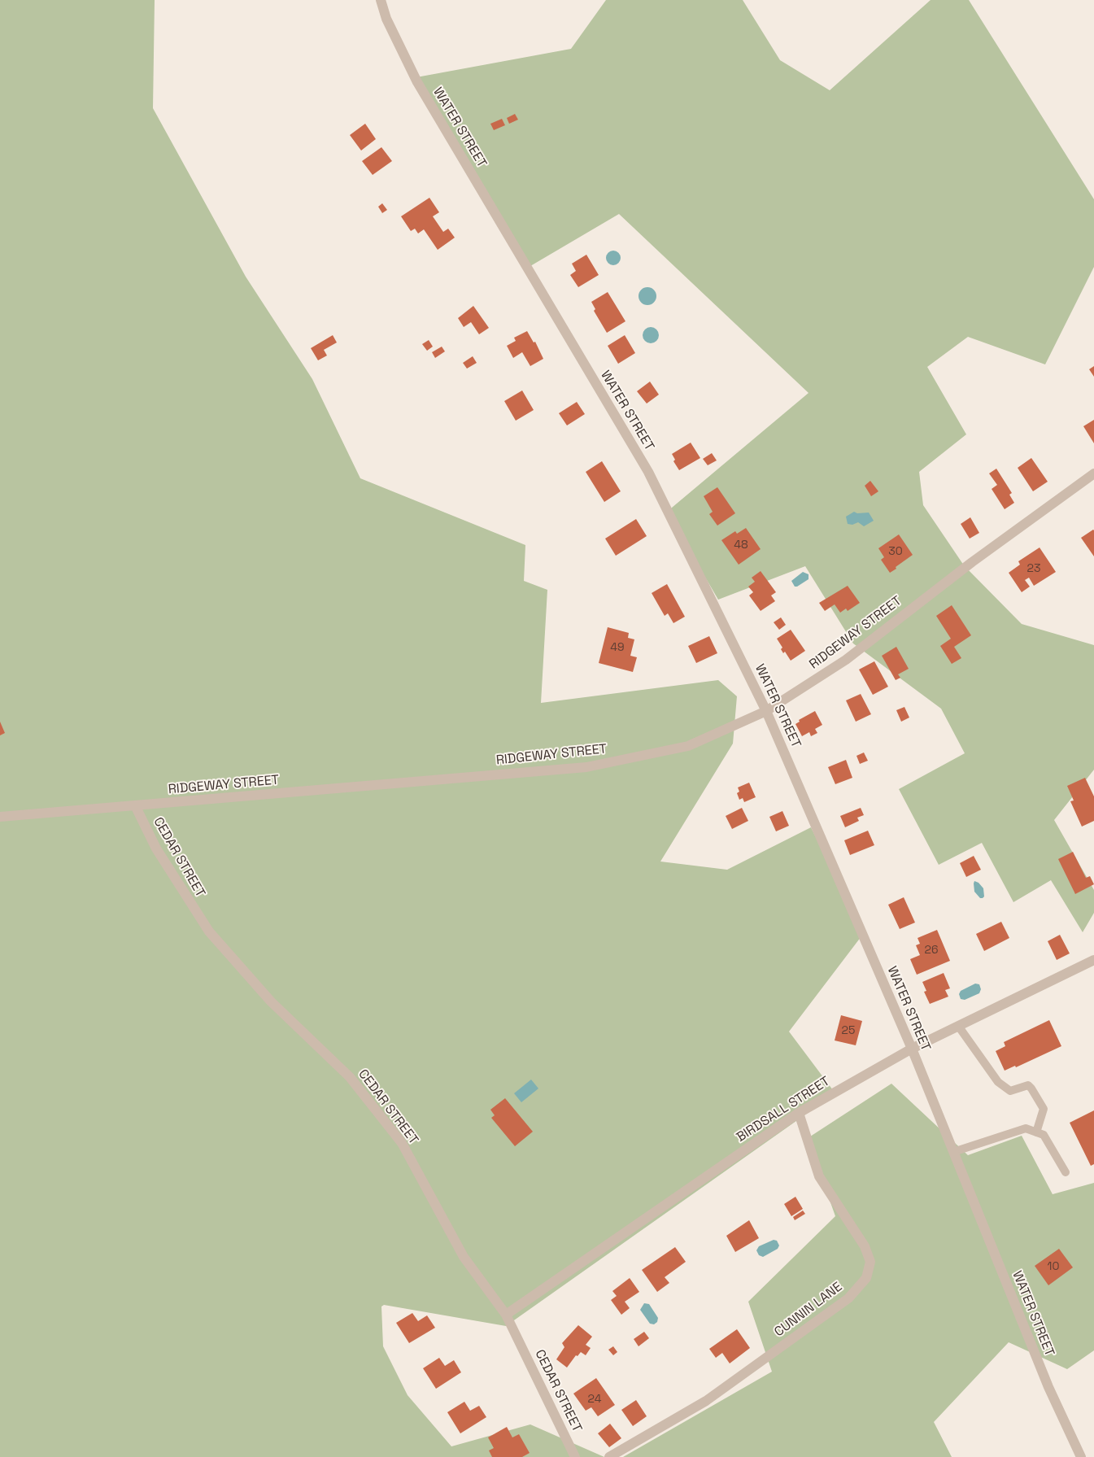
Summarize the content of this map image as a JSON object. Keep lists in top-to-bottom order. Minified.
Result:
{"streets":{"street":["WATER STREET","RIDGEWAY STREET","CEDAR STREET","BIRDSALL STREET","CUNNIN LANE"]},"crossings":[["WATER STREET","RIDGEWAY STREET"],["WATER STREET","BIRDSALL STREET"],["RIDGEWAY STREET","CEDAR STREET"],["CEDAR STREET","BIRDSALL STREET"],["BIRDSALL STREET","CUNNIN LANE"]],"house_numbers":["48","30","23","49","26","25","10","24"]}
